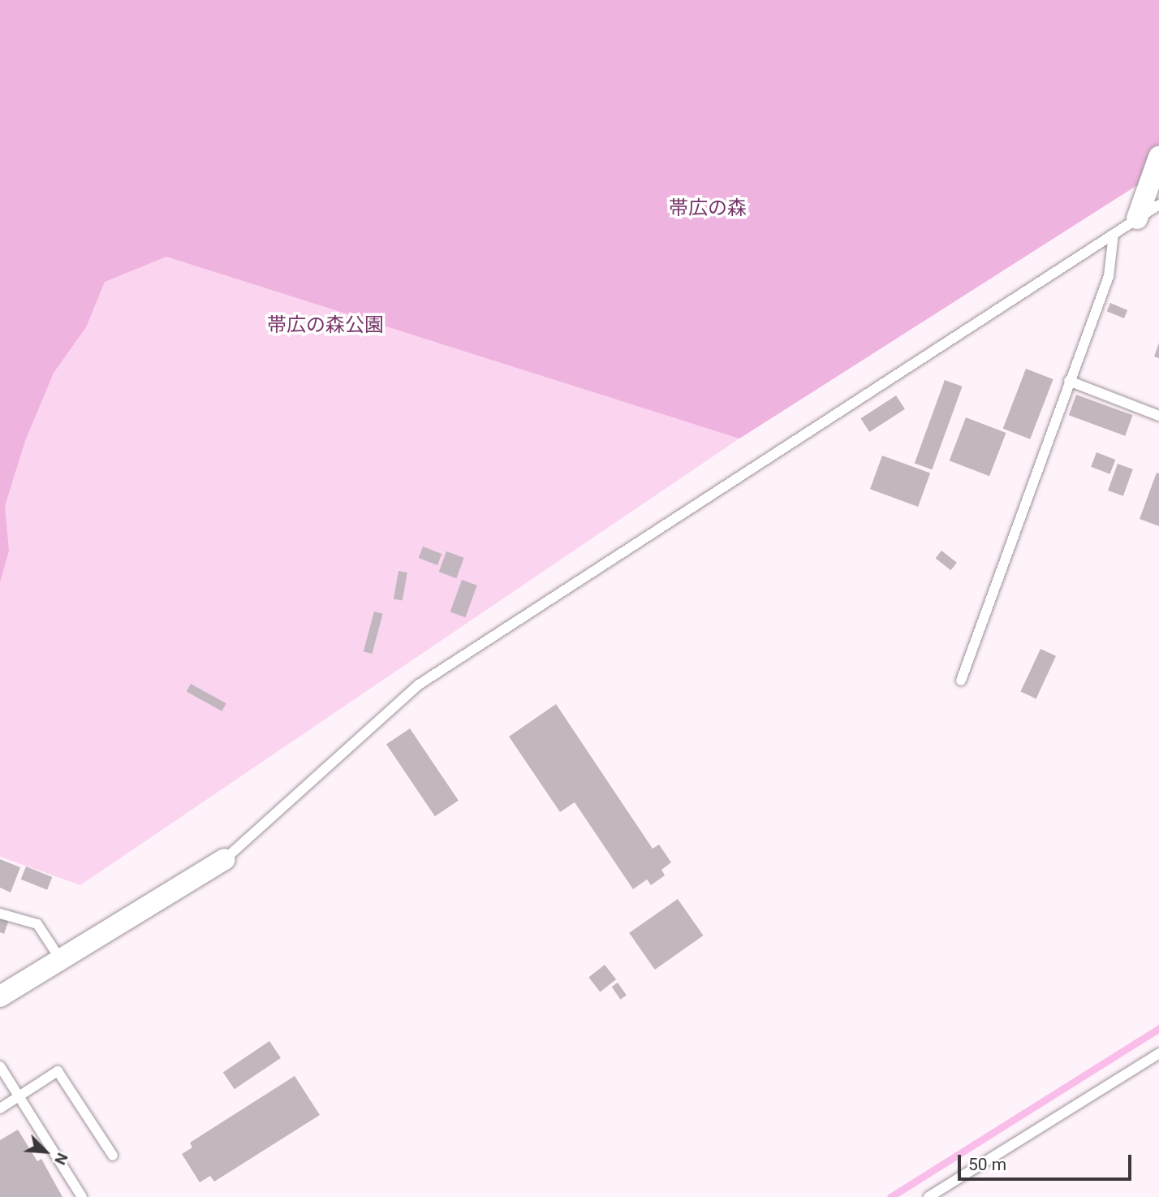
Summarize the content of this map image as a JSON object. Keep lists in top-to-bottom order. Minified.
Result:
{"parks":["帯広の森","帯広の森公園"],"scale_bar":"50 m","north":"bottom right"}
